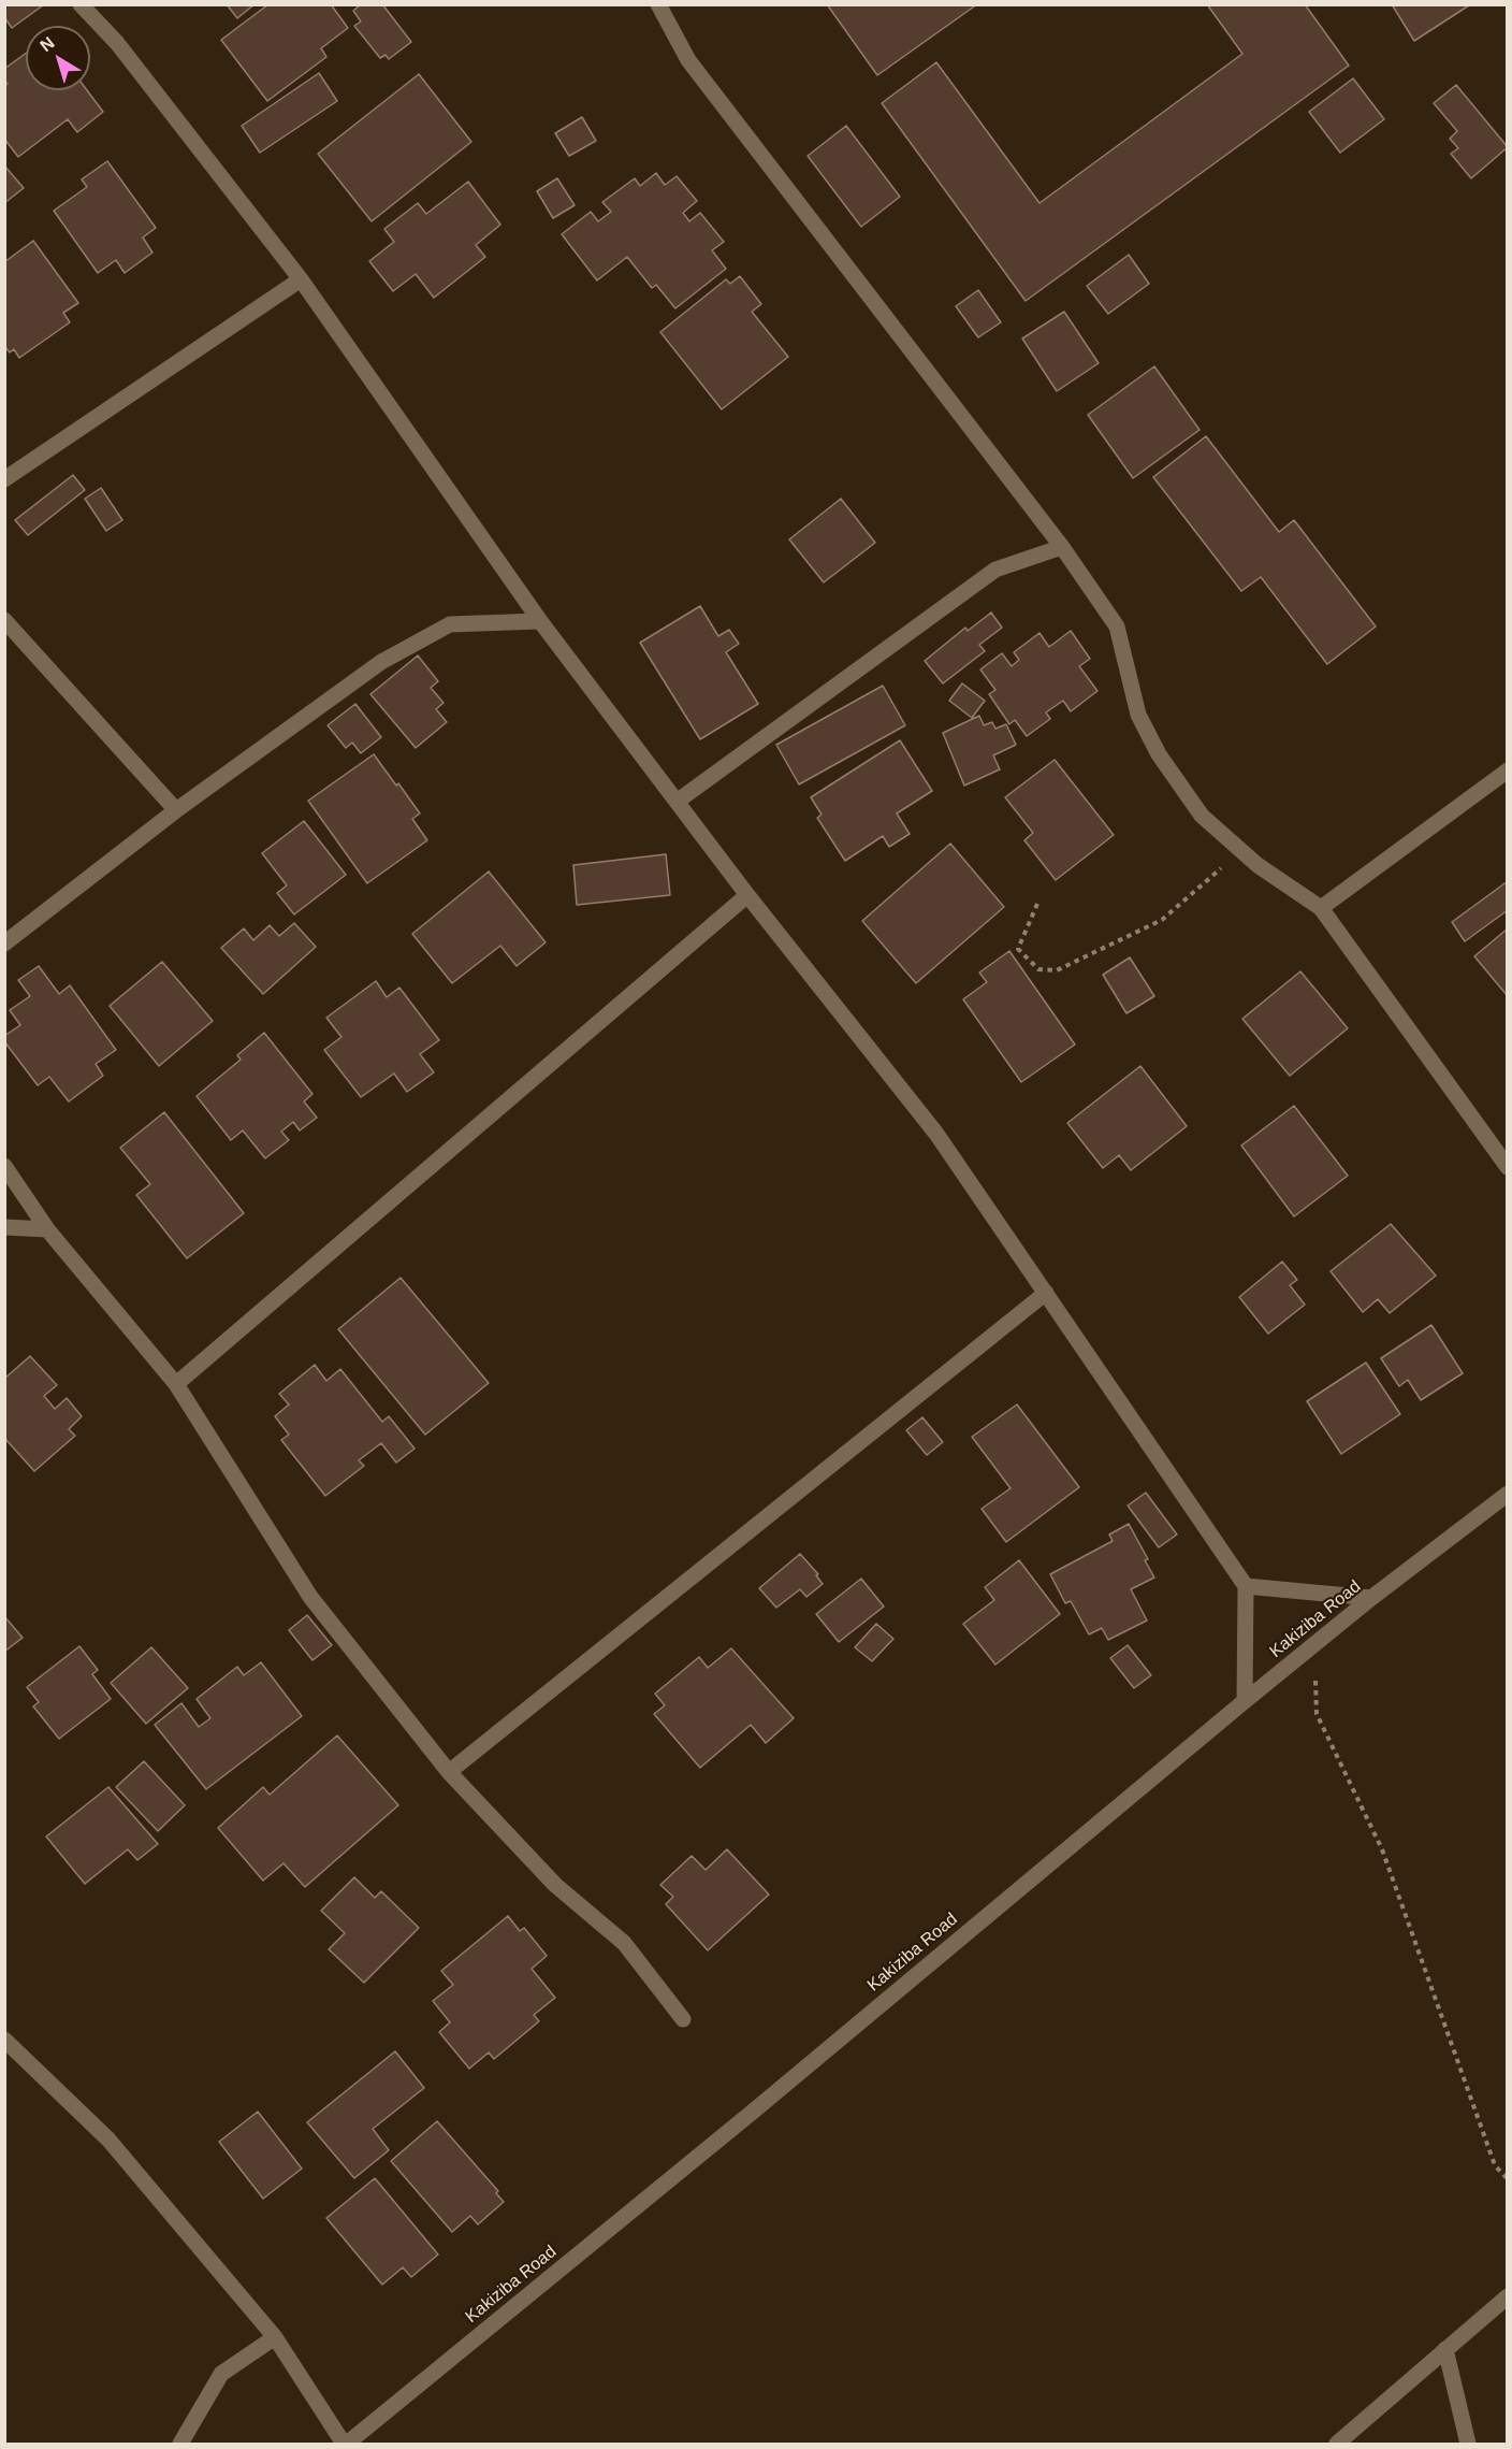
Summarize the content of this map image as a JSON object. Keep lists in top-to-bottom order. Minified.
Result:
{"streets":{"street":["Kakiziba Road"]},"north":"top left"}
